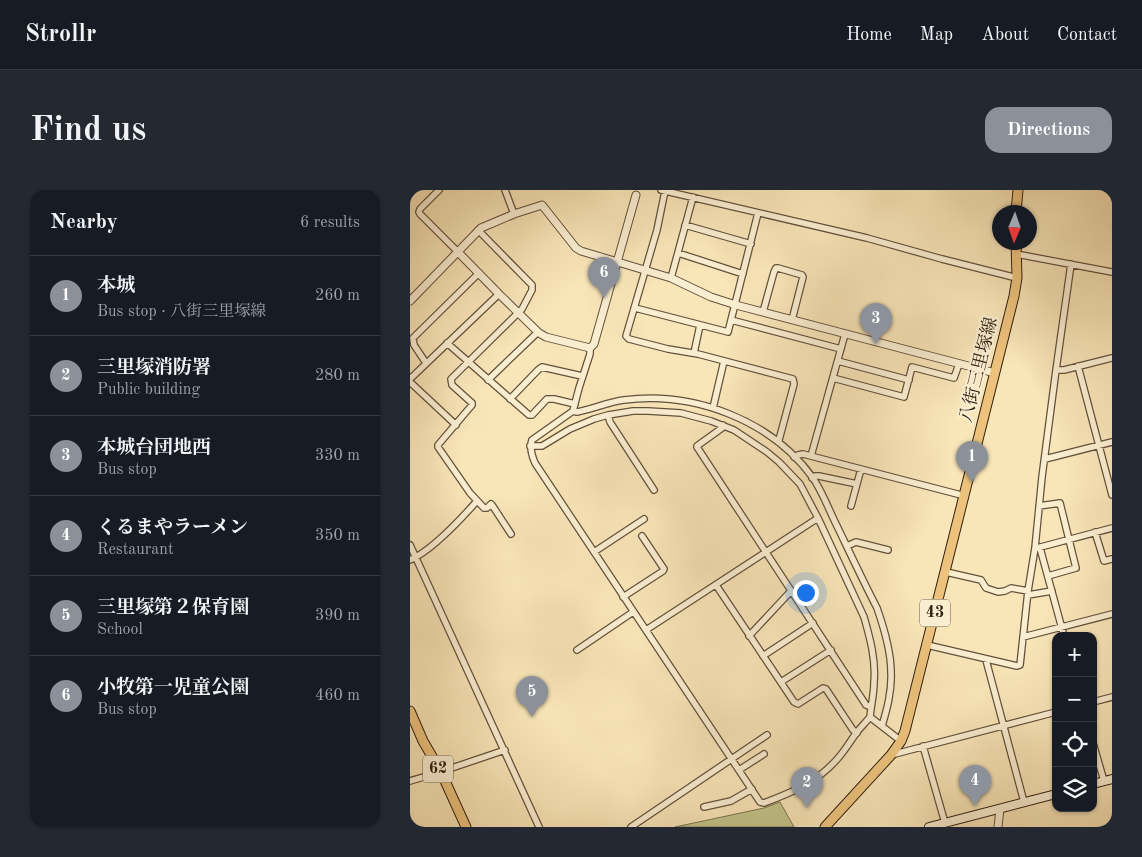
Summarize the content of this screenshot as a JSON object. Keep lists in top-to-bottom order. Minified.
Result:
{"streets":{"main road":["八街三里塚線","43","62"]},"north":"bottom","page":{"header":"Strollr","nav":["Home","Map","About","Contact"],"buttons":"Directions","title":"Find us","heading":["Nearby","6 results"],"list":[{"mark":"1","name":"本城","note":"Bus stop · 八街三里塚線","value":"260 m"},{"mark":"2","name":"三里塚消防署","note":"Public building","value":"280 m"},{"mark":"3","name":"本城台団地西","note":"Bus stop","value":"330 m"},{"mark":"4","name":"くるまやラーメン","note":"Restaurant","value":"350 m"},{"mark":"5","name":"三里塚第２保育園","note":"School","value":"390 m"},{"mark":"6","name":"小牧第一児童公園","note":"Bus stop","value":"460 m"}],"pins":["6","3","1","5","4","2"],"map_buttons":["+","−"]}}
